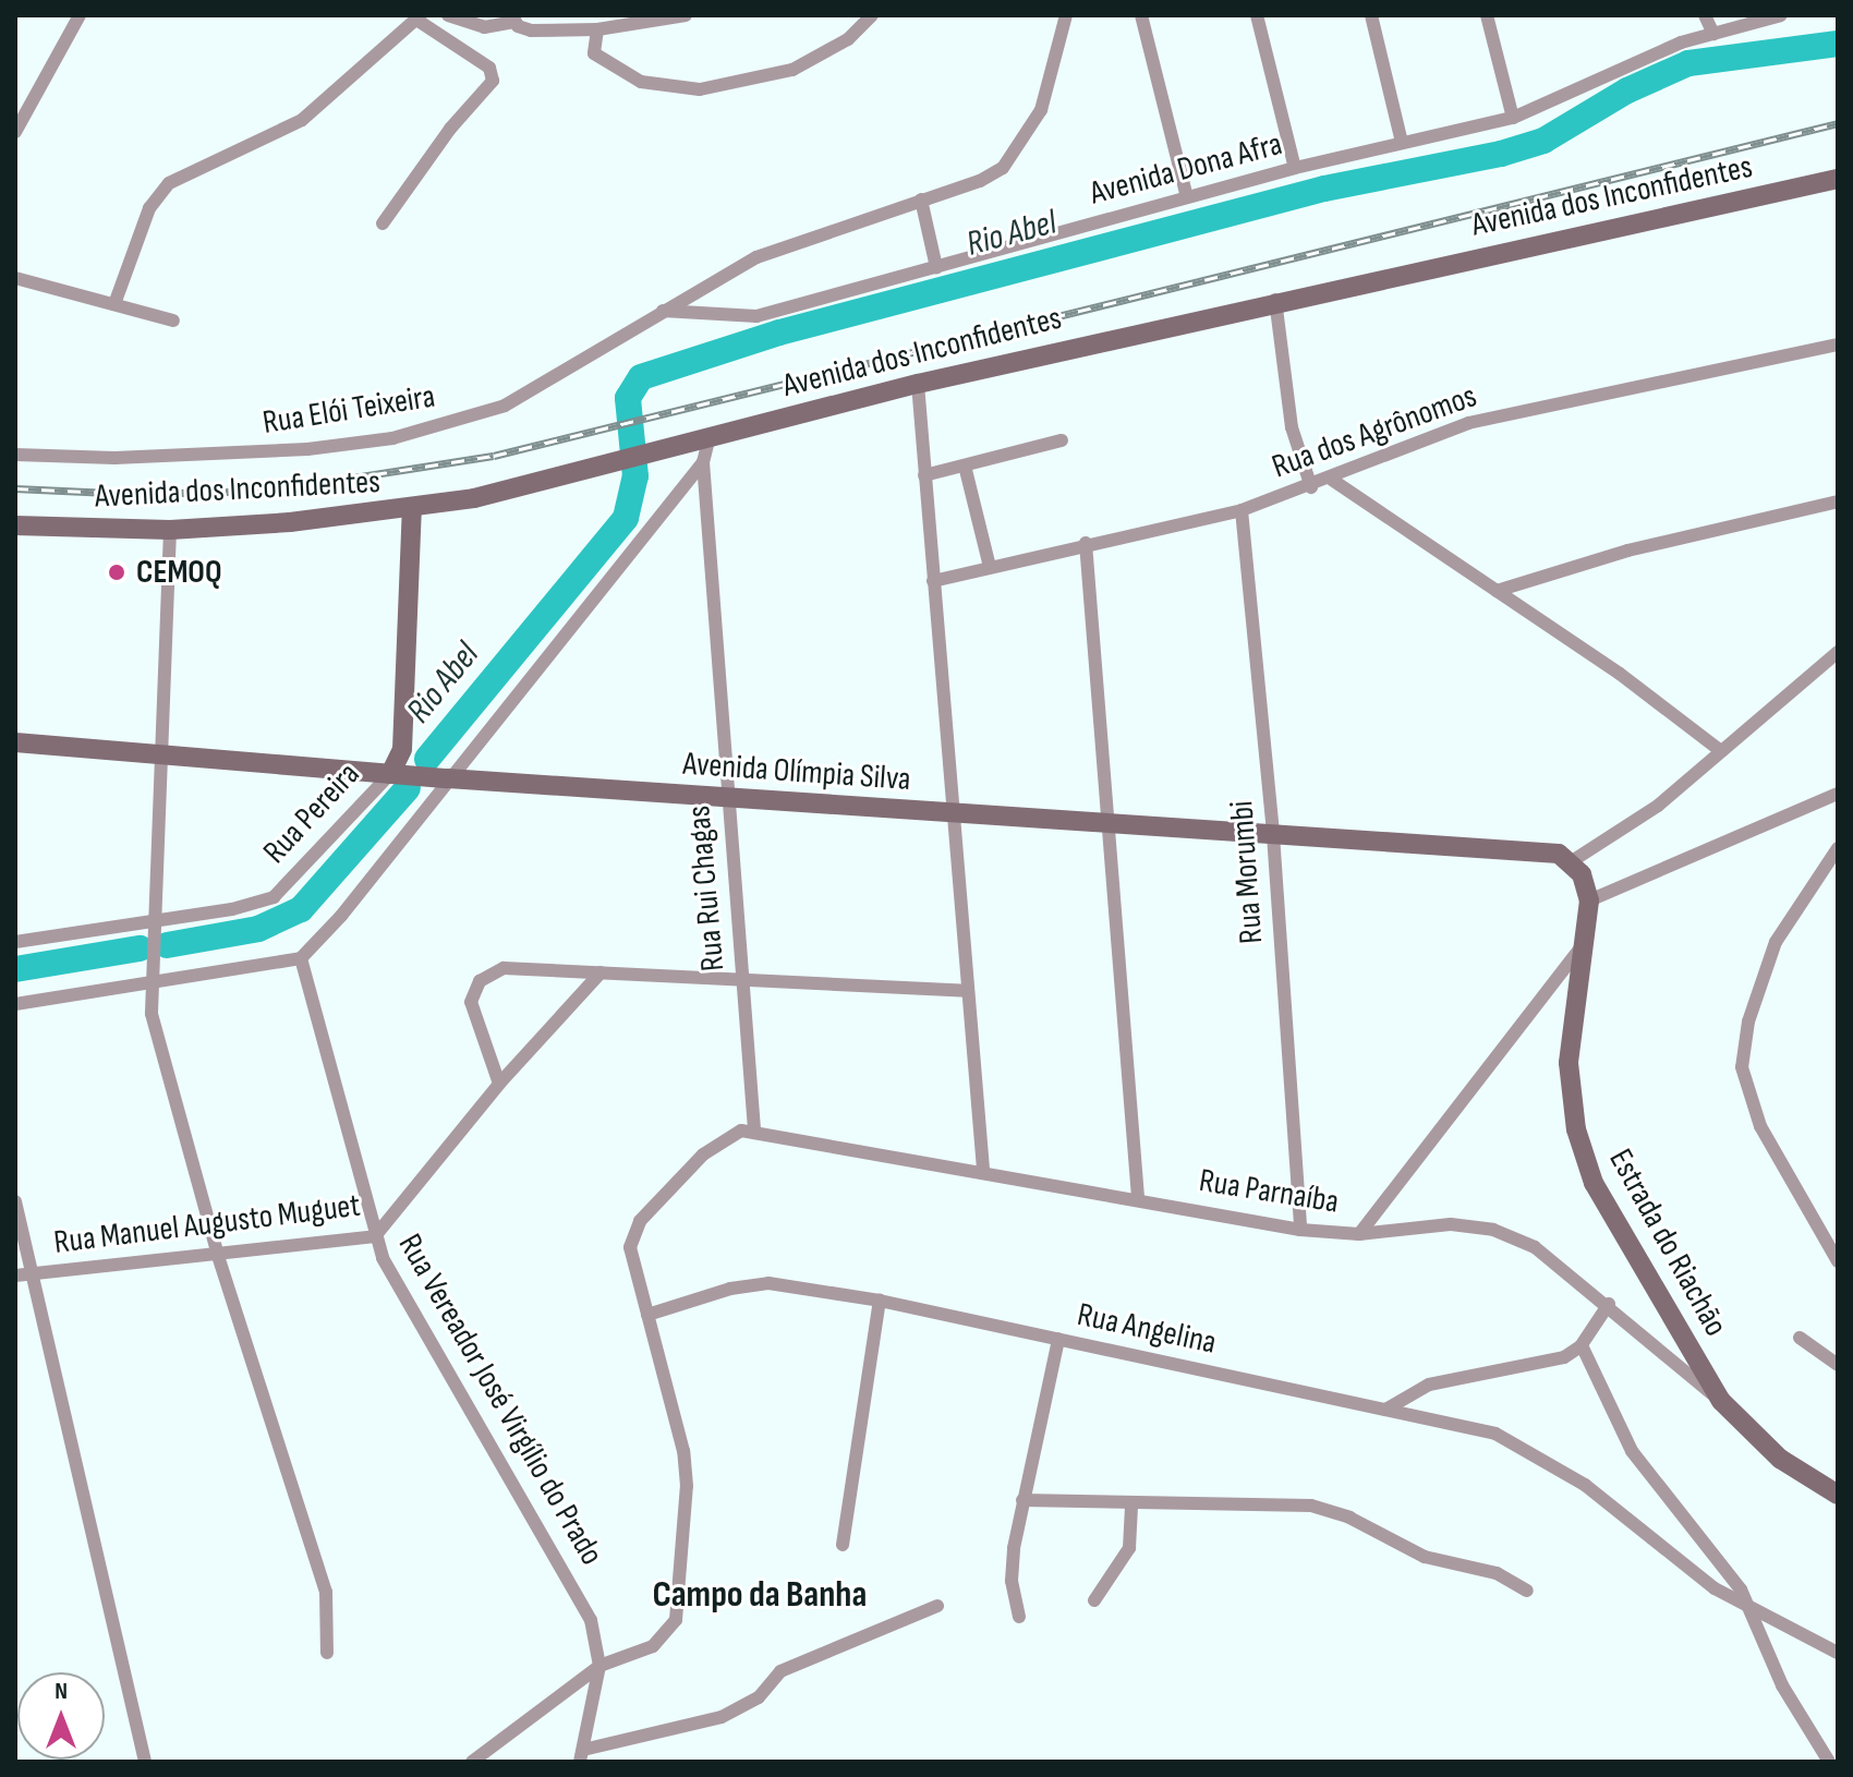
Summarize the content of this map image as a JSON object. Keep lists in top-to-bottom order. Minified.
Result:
{"streets":{"main road":["Avenida dos Inconfidentes","Avenida Olímpia Silva","Rua Pereira","Estrada do Riachão"],"street":["Avenida Dona Afra","Rua Elói Teixeira","Rua dos Agrônomos","Rua Morumbi","Rua Rui Chagas","Rua Parnaíba","Rua Manuel Augusto Muguet","Rua Angelina","Rua Vereador José Virgílio do Prado"]},"crossings":[["Avenida Dona Afra","Rua Elói Teixeira"],["Avenida dos Inconfidentes","Rua Pereira"],["Avenida dos Inconfidentes","Rua Rui Chagas"],["Rua dos Agrônomos","Rua Morumbi"],["Avenida Olímpia Silva","Rua Pereira"],["Avenida Olímpia Silva","Rua Morumbi"],["Avenida Olímpia Silva","Rua Rui Chagas"],["Rua Morumbi","Rua Parnaíba"],["Rua Rui Chagas","Rua Parnaíba"],["Rua Parnaíba","Estrada do Riachão"],["Rua Manuel Augusto Muguet","Rua Vereador José Virgílio do Prado"]],"districts":["Campo da Banha"],"water":["Rio Abel"],"places":["CEMOQ"],"north":"top"}
